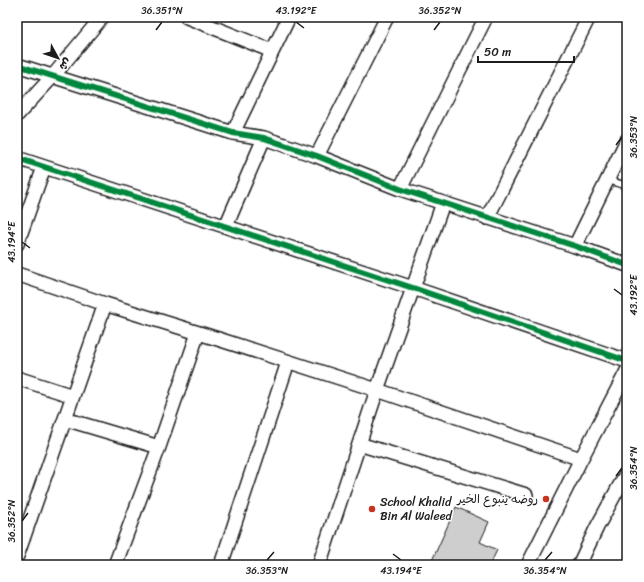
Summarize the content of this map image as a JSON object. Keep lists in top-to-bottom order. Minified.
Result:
{"places":["روضه ينبوع الخير","School Khalid Bin Al Waleed"],"scale_bar":"50 m","north":"bottom right","coordinates":["36.351°N","43.192°E","36.352°N","36.353°N","43.194°E","36.354°N"]}
